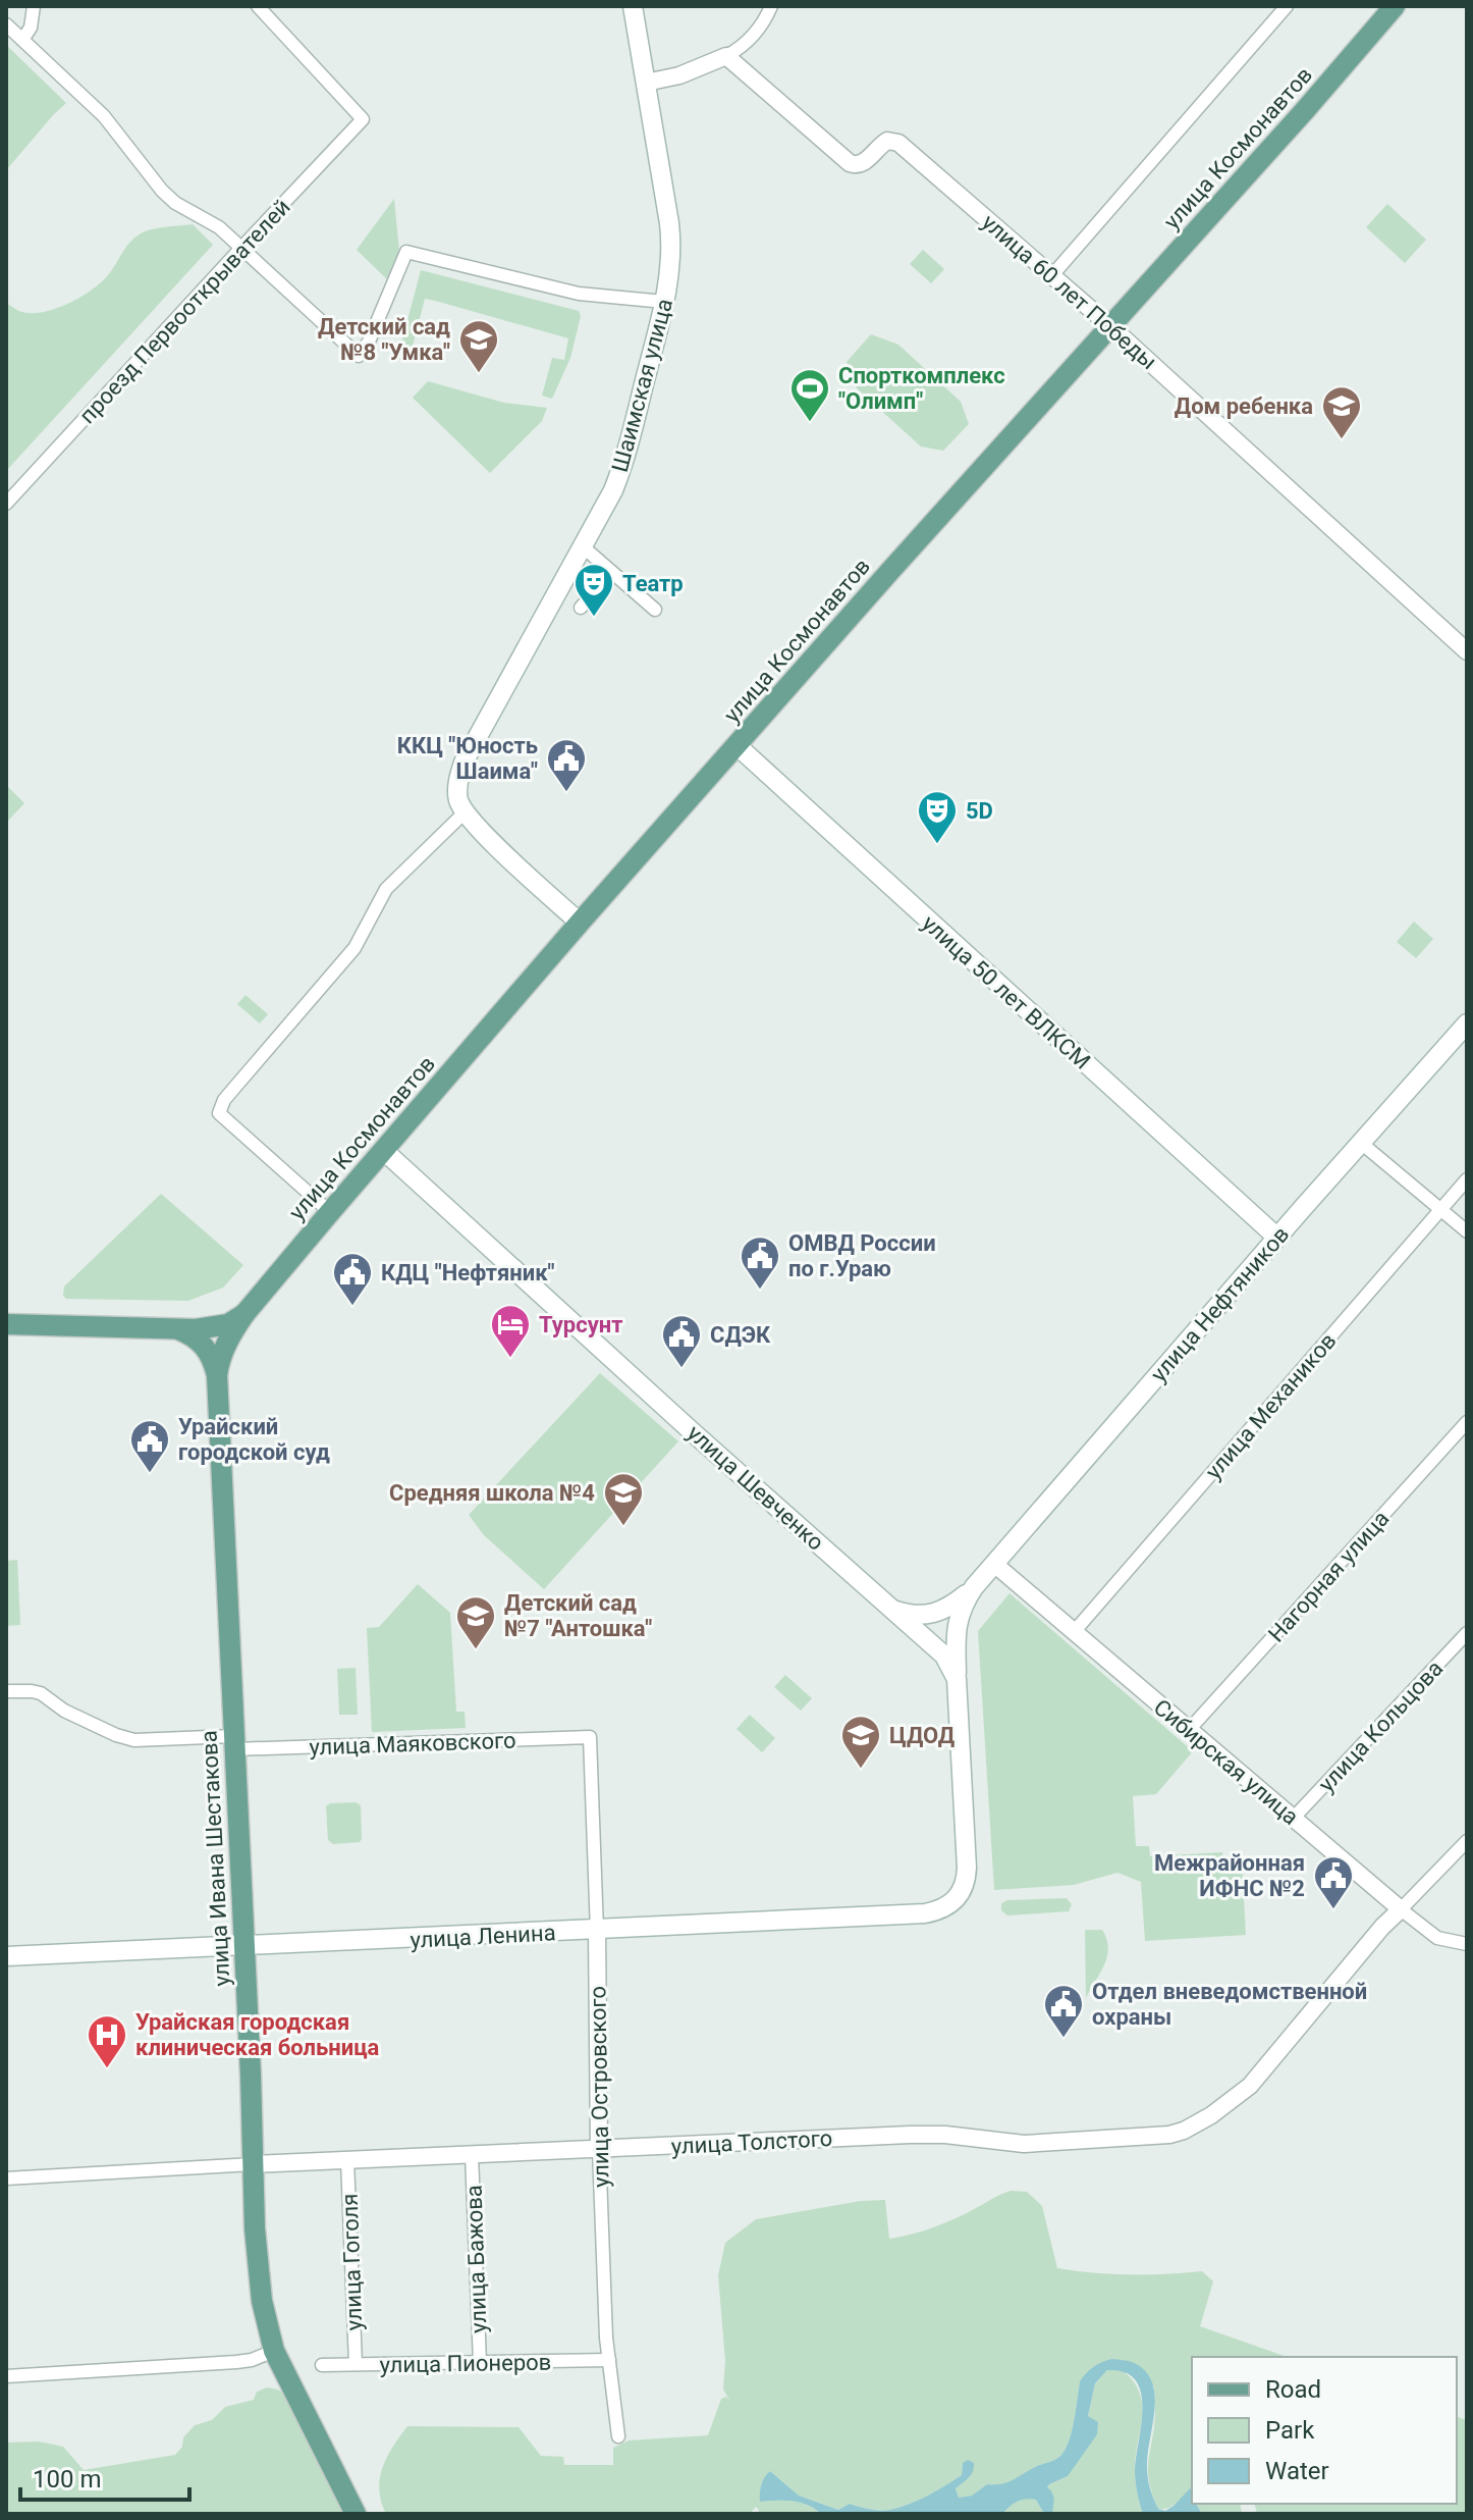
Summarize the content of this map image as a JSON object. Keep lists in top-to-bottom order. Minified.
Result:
{"streets":{"main road":["улица Космонавтов","Шаимская улица","улица 50 лет ВЛКСМ","улица Нефтяников","улица Шевченко","улица Ивана Шестакова","улица Ленина"],"street":["улица 60 лет Победы","проезд Первооткрывателей","улица Механиков","Нагорная улица","улица Кольцова","улица Маяковского","Сибирская улица","улица Островского","улица Толстого","улица Бажова","улица Гоголя","улица Пионеров"]},"crossings":[["улица Космонавтов","улица 60 лет Победы"],["улица Космонавтов","улица 50 лет ВЛКСМ"],["улица Космонавтов","улица Шевченко"],["улица Космонавтов","улица Ивана Шестакова"],["улица 50 лет ВЛКСМ","улица Нефтяников"],["улица Нефтяников","улица Шевченко"],["улица Нефтяников","Сибирская улица"],["улица Нефтяников","улица Ленина"],["улица Механиков","Сибирская улица"],["улица Шевченко","улица Ленина"],["Нагорная улица","Сибирская улица"],["улица Кольцова","Сибирская улица"],["улица Маяковского","улица Ивана Шестакова"],["улица Маяковского","улица Островского"],["Сибирская улица","улица Толстого"],["улица Ивана Шестакова","улица Ленина"],["улица Ивана Шестакова","улица Толстого"],["улица Ленина","улица Островского"],["улица Островского","улица Толстого"],["улица Островского","улица Пионеров"],["улица Толстого","улица Бажова"],["улица Толстого","улица Гоголя"],["улица Бажова","улица Пионеров"],["улица Гоголя","улица Пионеров"]],"places":{"school or university":["Детский сад №8 \"Умка\"","Дом ребенка","Средняя школа №4","Детский сад №7 \"Антошка\"","ЦДОД"],"sports":["Спорткомплекс \"Олимп\""],"theatre":["Театр","5D"],"public building":["ККЦ \"Юность Шаима\"","ОМВД России по г.Ураю","КДЦ \"Нефтяник\"","СДЭК","Урайский городской суд","Межрайонная ИФНС №2","Отдел вневедомственной охраны"],"hotel":["Турсунт"],"hospital":["Урайская городская клиническая больница"]},"legend":["Road","Park","Water"],"scale_bar":"100 m"}
